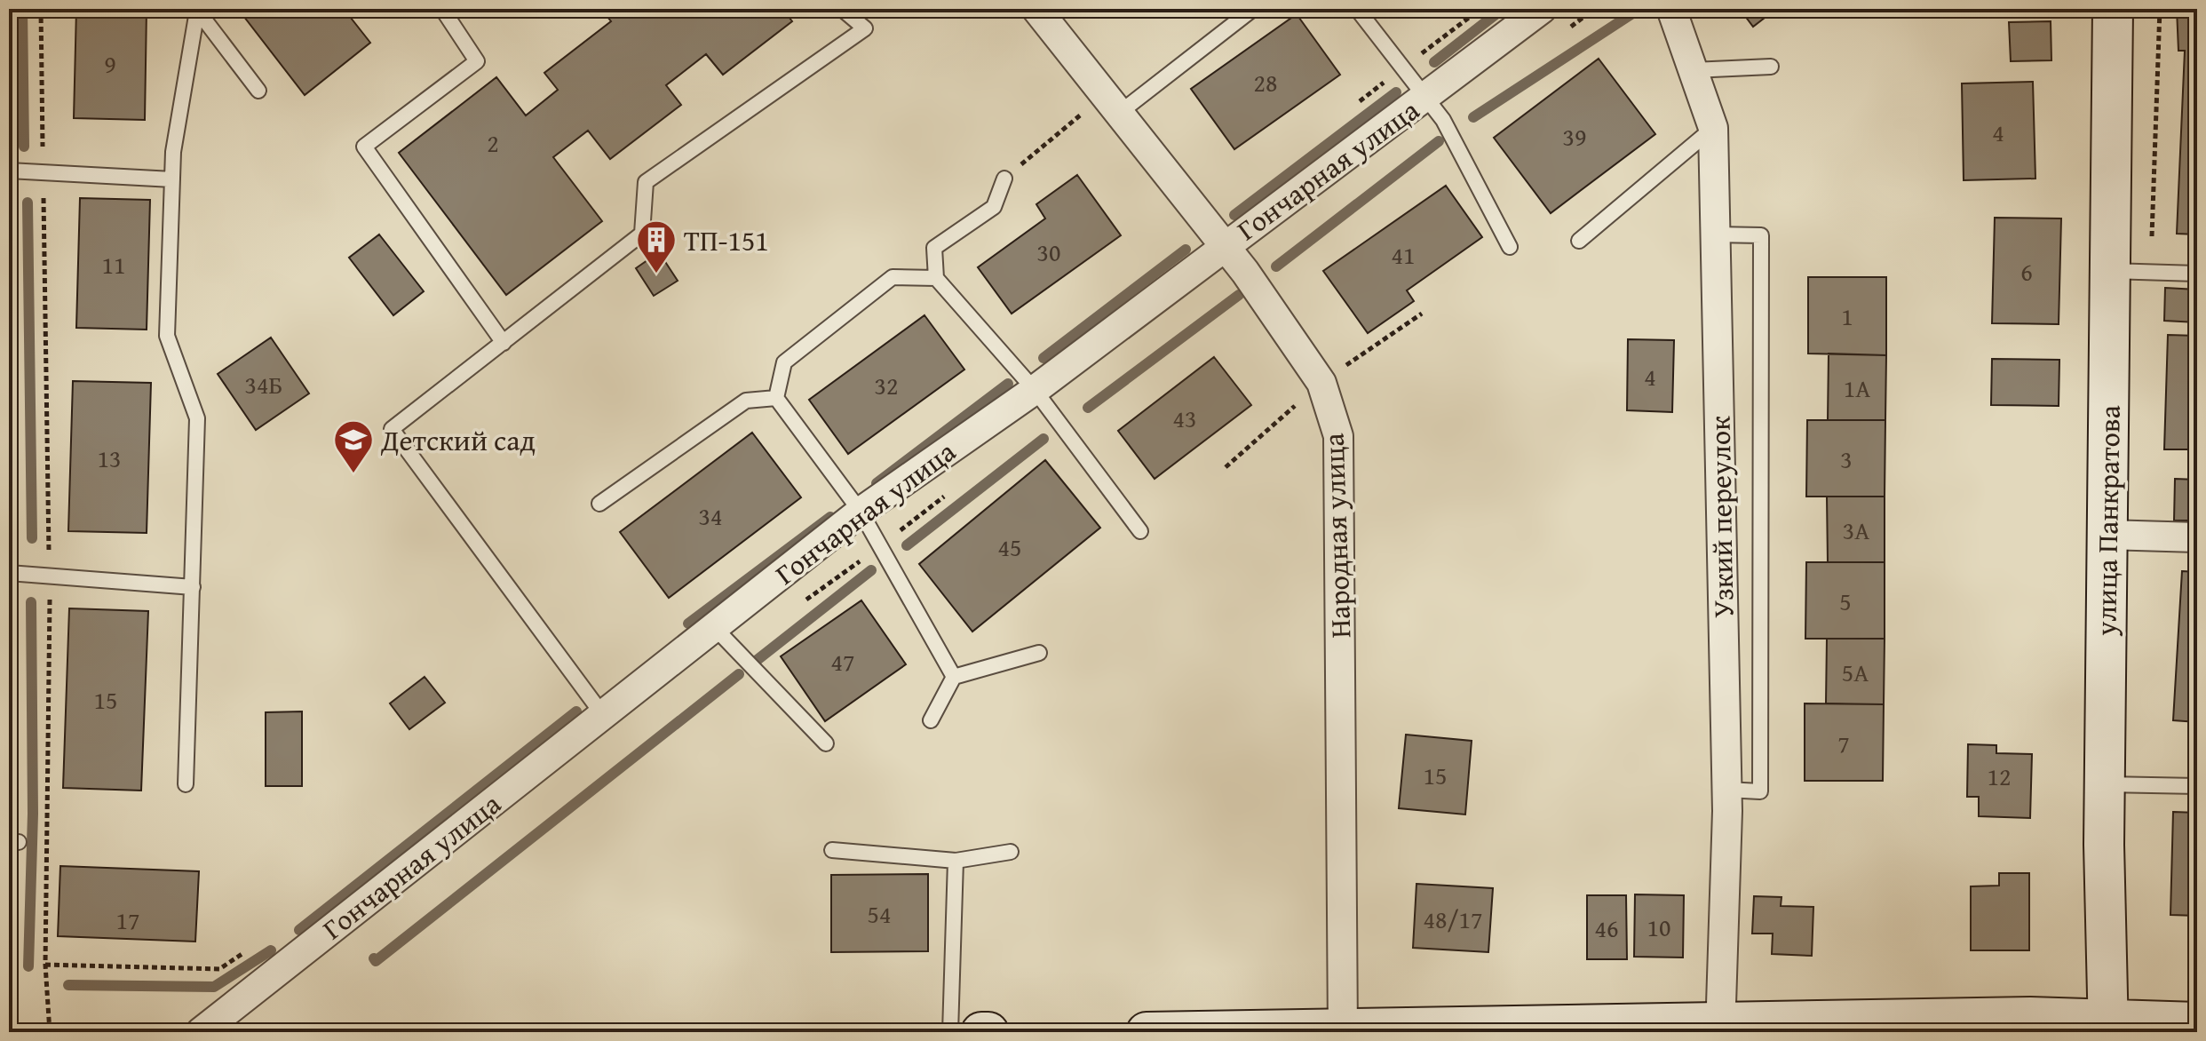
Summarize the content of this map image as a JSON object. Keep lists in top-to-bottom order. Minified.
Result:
{"streets":{"street":["Гончарная улица","Узкий переулок","улица Панкратова","Народная улица"]},"crossings":[["Гончарная улица","Народная улица"]],"places":{"building":["ТП-151"],"school or university":["Детский сад"]},"house_numbers":["9","28","4","39","2","30","41","11","6","1","4","34Б","32","1А","43","13","3","34","3А","45","5","47","5А","15","7","15","12","54","48/17","17","10","46"]}
